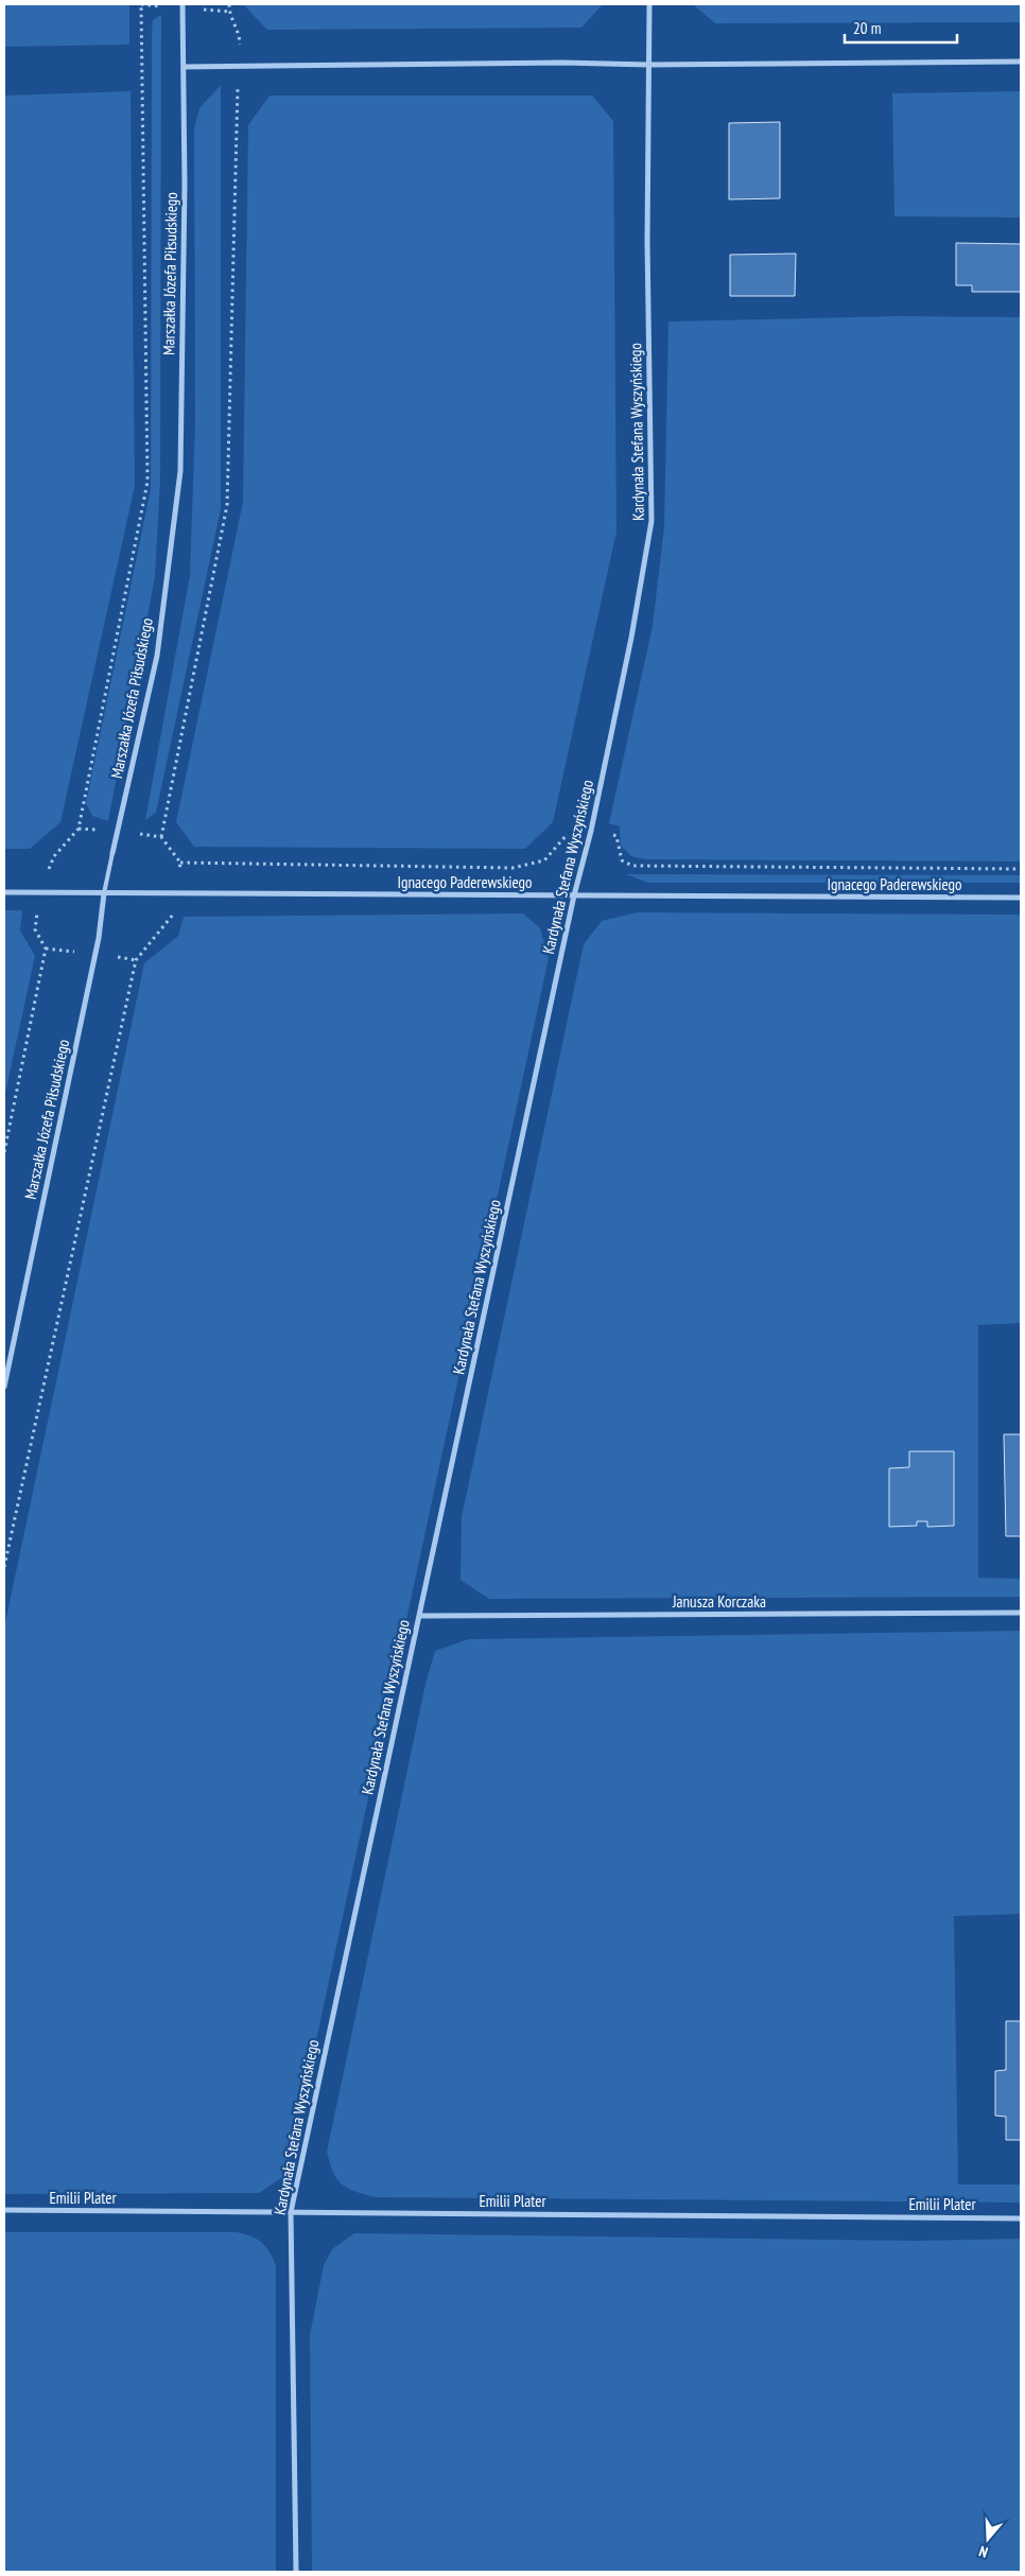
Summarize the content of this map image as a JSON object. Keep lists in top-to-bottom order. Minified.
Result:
{"streets":{"street":["Marszałka Józefa Piłsudskiego","Kardynała Stefana Wyszyńskiego","Ignacego Paderewskiego","Janusza Korczaka","Emilii Plater"]},"crossings":[["Marszałka Józefa Piłsudskiego","Ignacego Paderewskiego"],["Kardynała Stefana Wyszyńskiego","Ignacego Paderewskiego"],["Kardynała Stefana Wyszyńskiego","Janusza Korczaka"],["Kardynała Stefana Wyszyńskiego","Emilii Plater"]],"scale_bar":"20 m","north":"bottom"}
